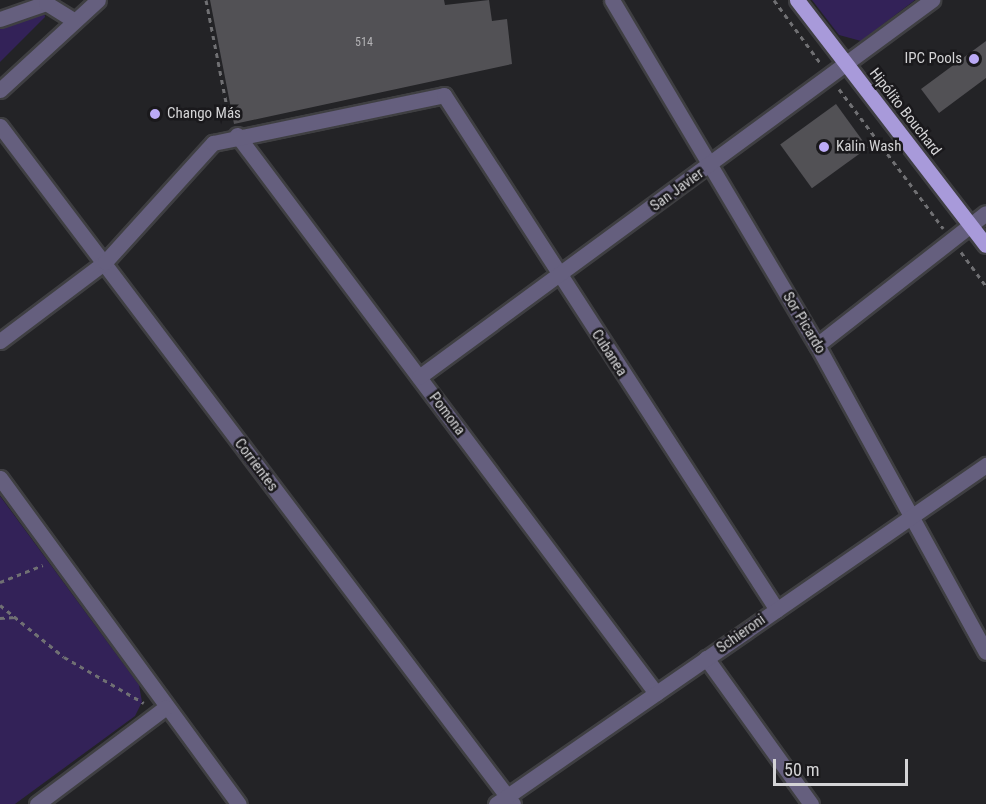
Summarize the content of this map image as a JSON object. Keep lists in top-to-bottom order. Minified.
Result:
{"streets":{"main road":["Hipólito Bouchard"],"street":["San Javier","Sor Picardo","Cubanea","Pomona","Corrientes","Schieroni"]},"crossings":[["Hipólito Bouchard","San Javier"],["San Javier","Sor Picardo"],["San Javier","Cubanea"],["San Javier","Pomona"],["Sor Picardo","Schieroni"],["Cubanea","Pomona"],["Cubanea","Schieroni"],["Pomona","Schieroni"],["Corrientes","Schieroni"]],"places":["IPC Pools","Chango Más","Kalin Wash"],"house_numbers":["514"],"scale_bar":"50 m"}
